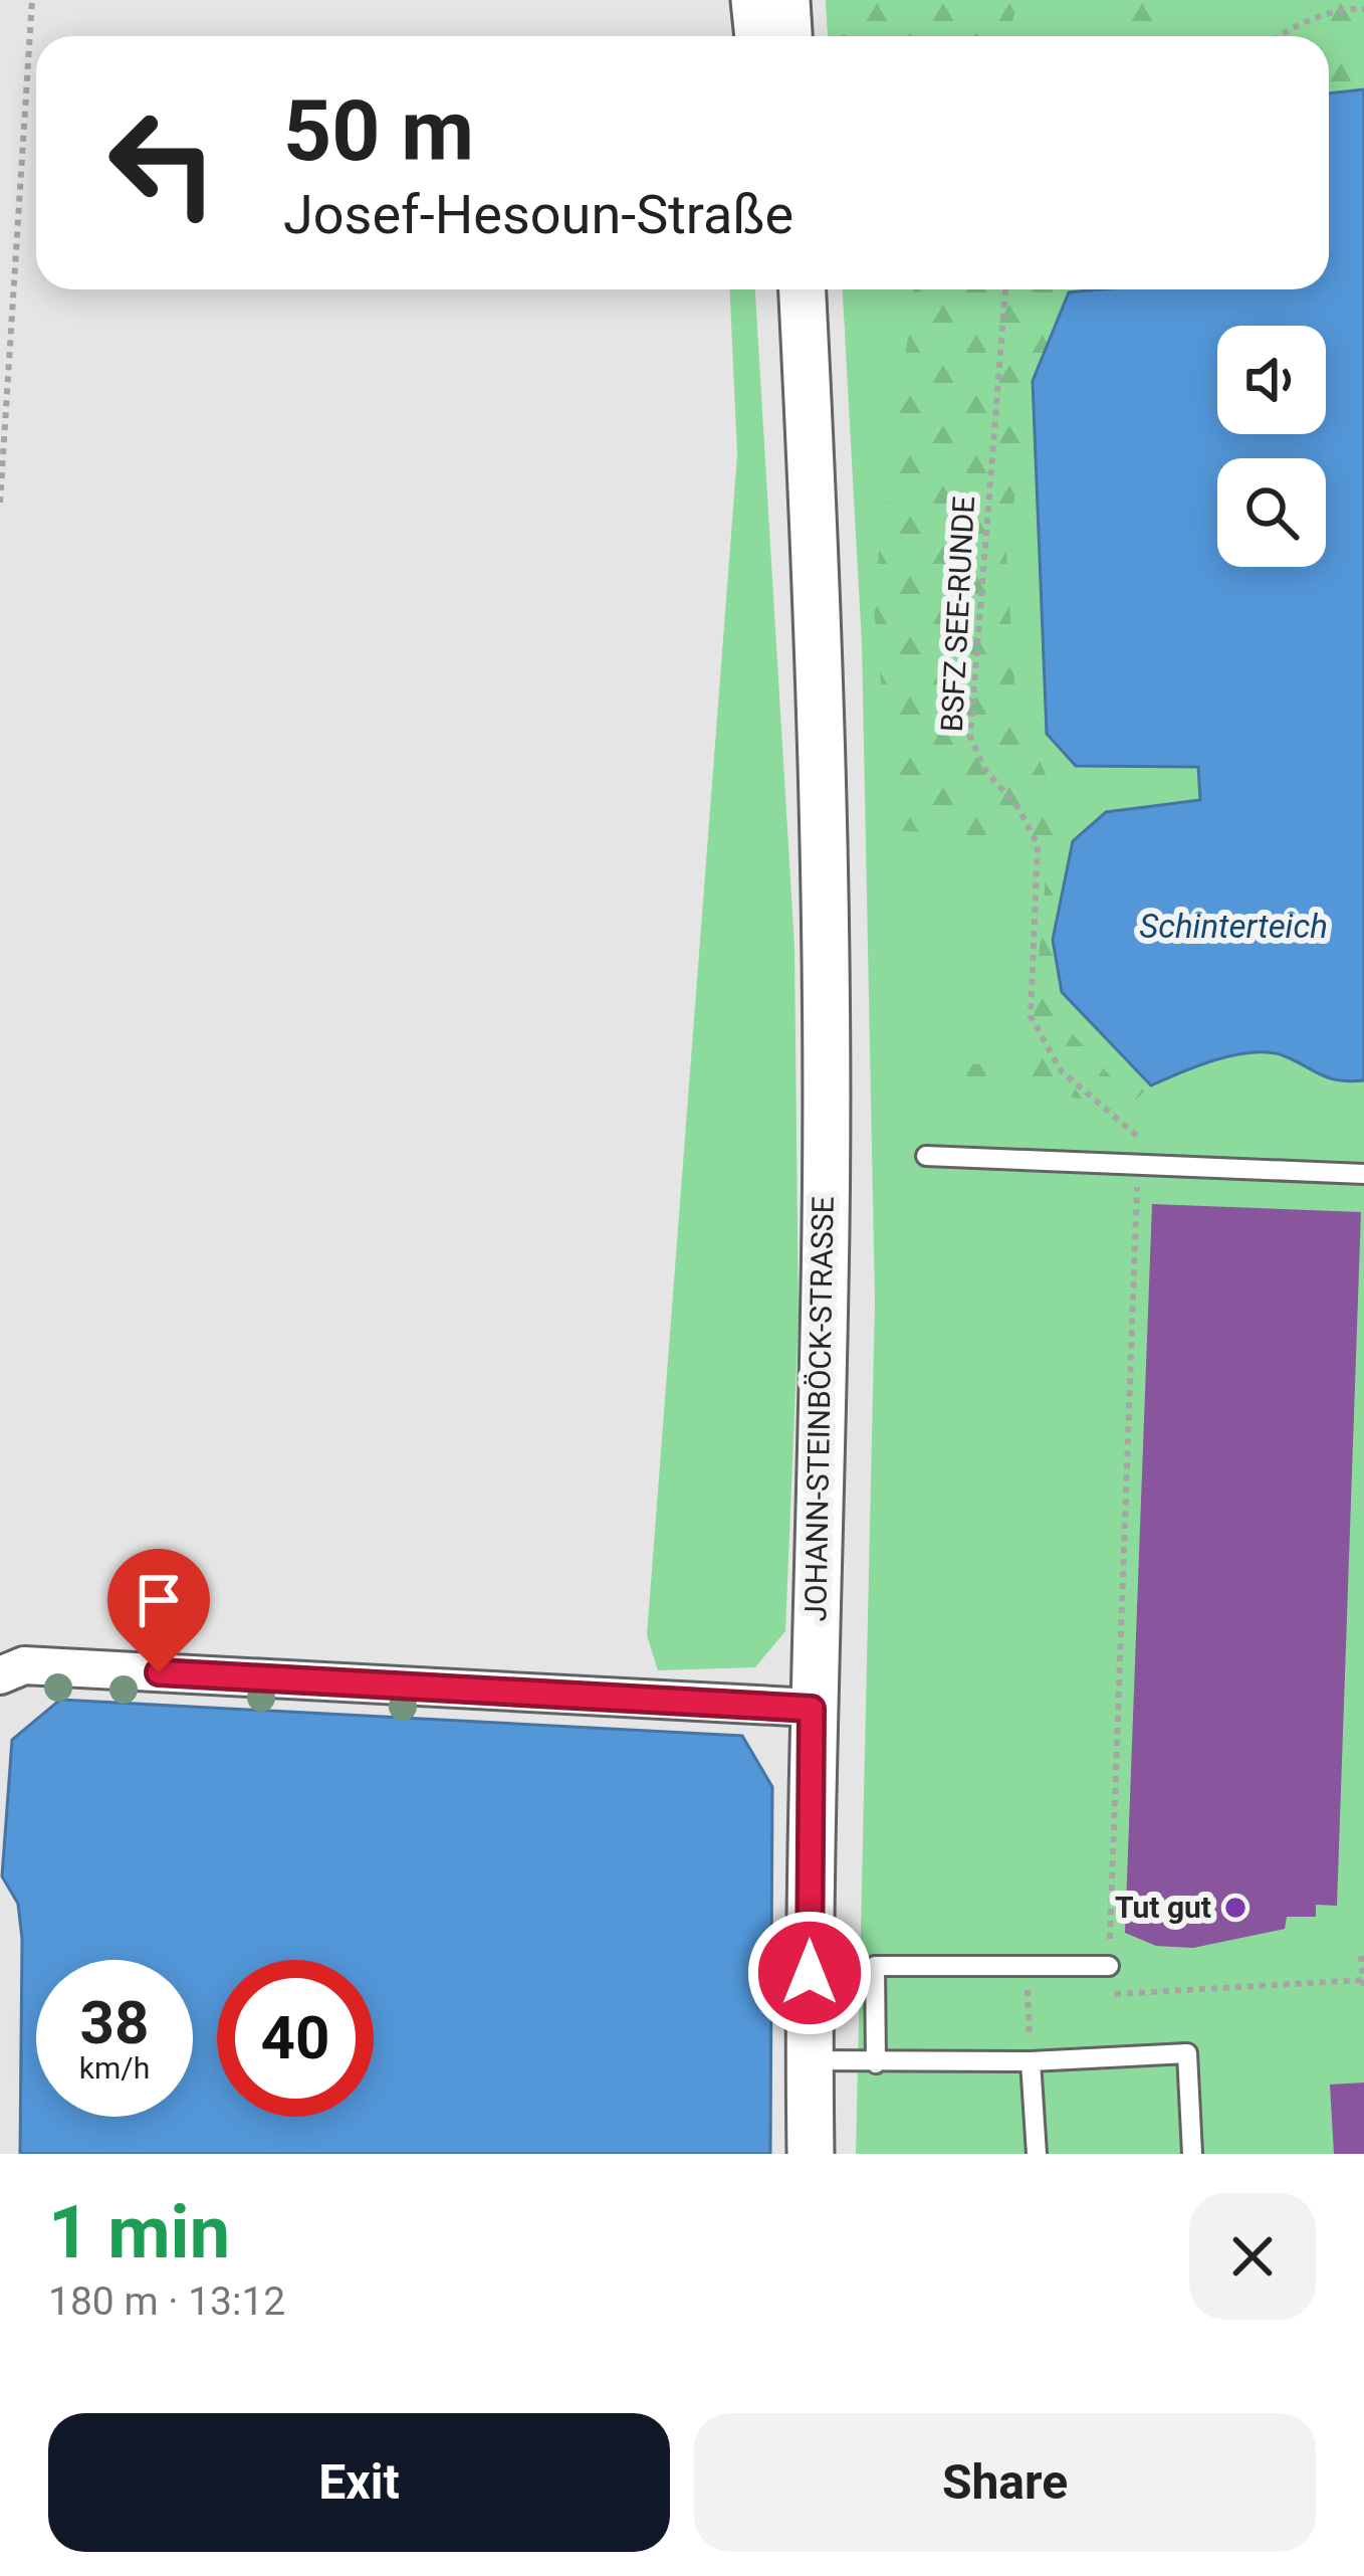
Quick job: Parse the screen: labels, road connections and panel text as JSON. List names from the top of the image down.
{
  "streets": {
    "street": ["JOHANN-STEINBÖCK-STRASSE"],
    "path": ["BSFZ SEE-RUNDE"]
  },
  "water": ["Schinterteich"],
  "places": ["Tut gut"],
  "page": {
    "turn": ["50 m", "Josef-Hesoun-Straße"],
    "speed": "38 km/h",
    "limit": "40",
    "heading": ["1 min", "180 m · 13:12"],
    "buttons": ["Exit", "Share"]
  }
}
